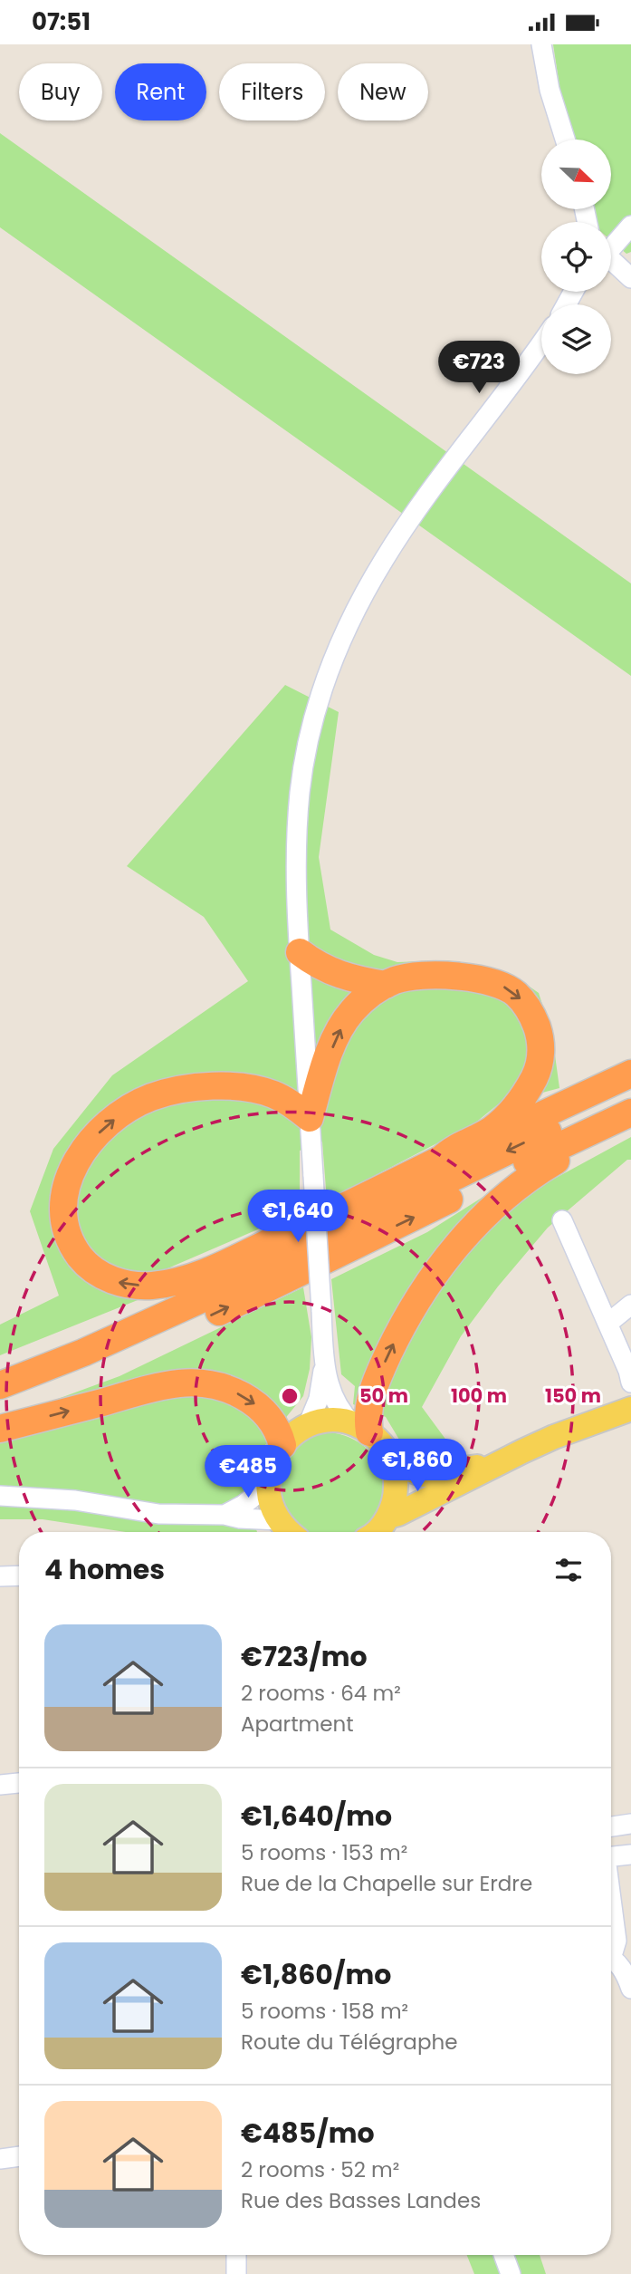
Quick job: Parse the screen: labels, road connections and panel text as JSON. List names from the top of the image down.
{
  "north": "bottom right",
  "page": {
    "status": "07:51",
    "chip": [
      "Buy",
      "Rent",
      "Filters",
      "New"
    ],
    "price": [
      "€723",
      "€1,640",
      "€1,860",
      "€485"
    ],
    "heading": "4 homes",
    "list": [
      {
        "name": "€723/mo",
        "note": "2 rooms · 64 m² · Apartment"
      },
      {
        "name": "€1,640/mo",
        "note": "5 rooms · 153 m² · Rue de la Chapelle sur Erdre"
      },
      {
        "name": "€1,860/mo",
        "note": "5 rooms · 158 m² · Route du Télégraphe"
      },
      {
        "name": "€485/mo",
        "note": "2 rooms · 52 m² · Rue des Basses Landes"
      }
    ]
  },
  "rings": ["50 m", "100 m", "150 m"]
}
